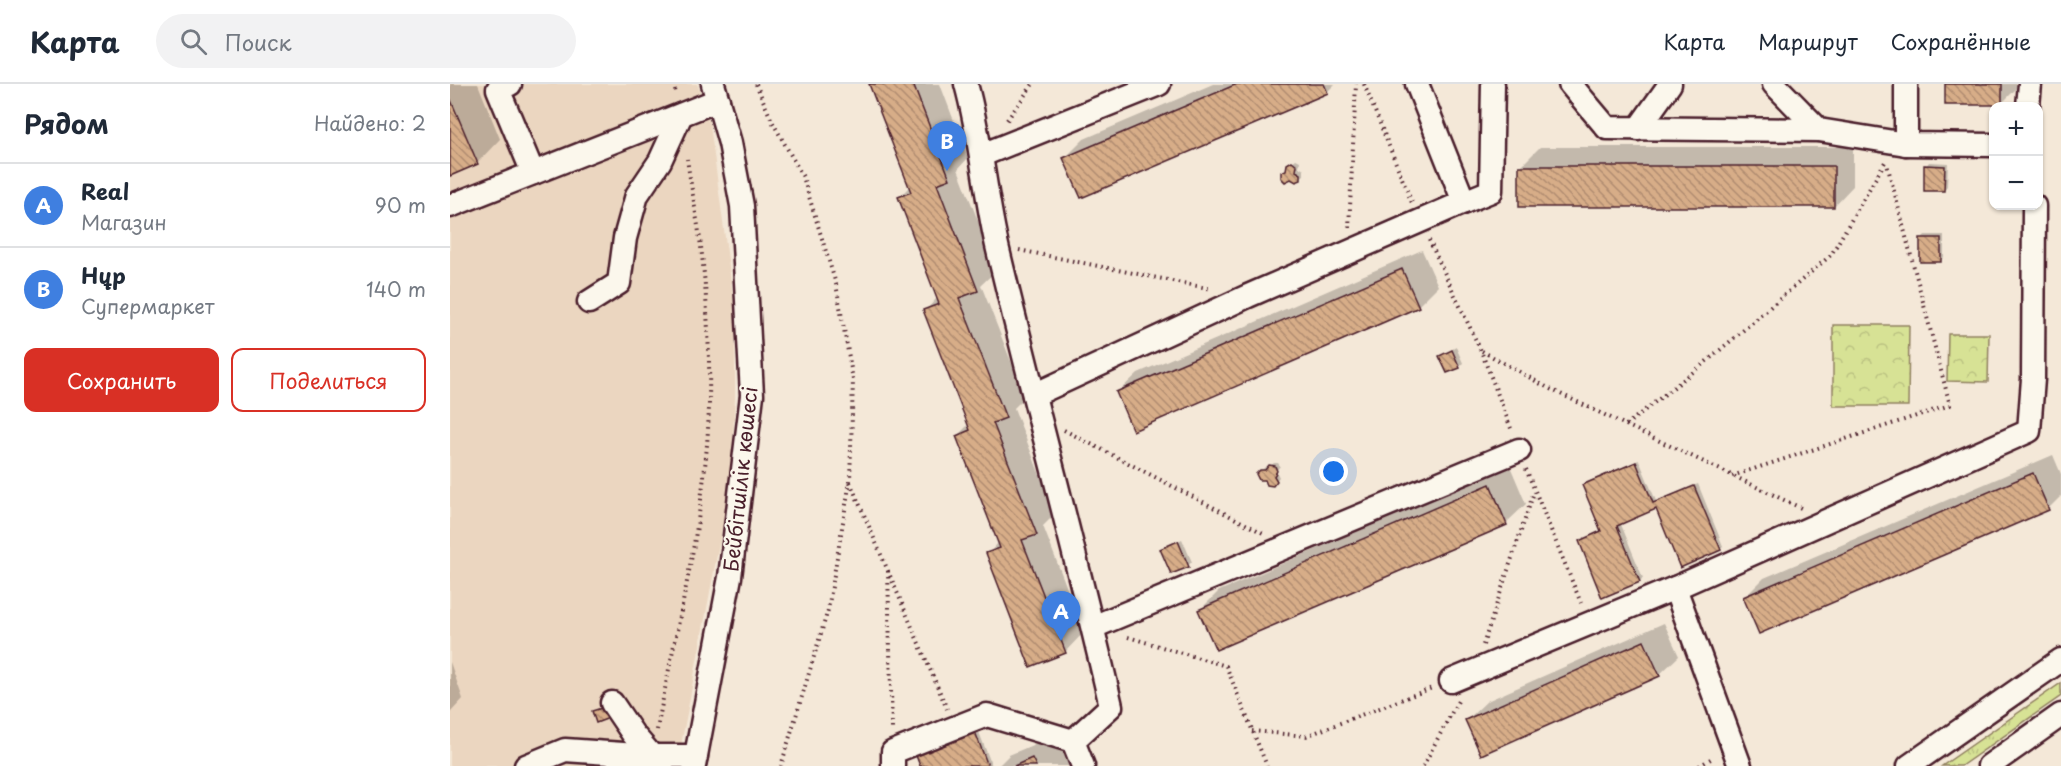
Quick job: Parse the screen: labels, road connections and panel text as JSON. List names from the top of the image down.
{
  "streets": {
    "street": ["Бейбітшілік көшесі"]
  },
  "page": {
    "header": "Карта",
    "search": "Поиск",
    "nav": ["Карта", "Маршрут", "Сохранённые"],
    "heading": ["Рядом", "Найдено: 2"],
    "map_buttons": ["+", "−"],
    "pins": ["B", "A"],
    "list": [
      {
        "mark": "A",
        "name": "Real",
        "note": "Магазин",
        "value": "90 m"
      },
      {
        "mark": "B",
        "name": "Нұр",
        "note": "Супермаркет",
        "value": "140 m"
      }
    ],
    "buttons": ["Сохранить", "Поделиться"]
  }
}
